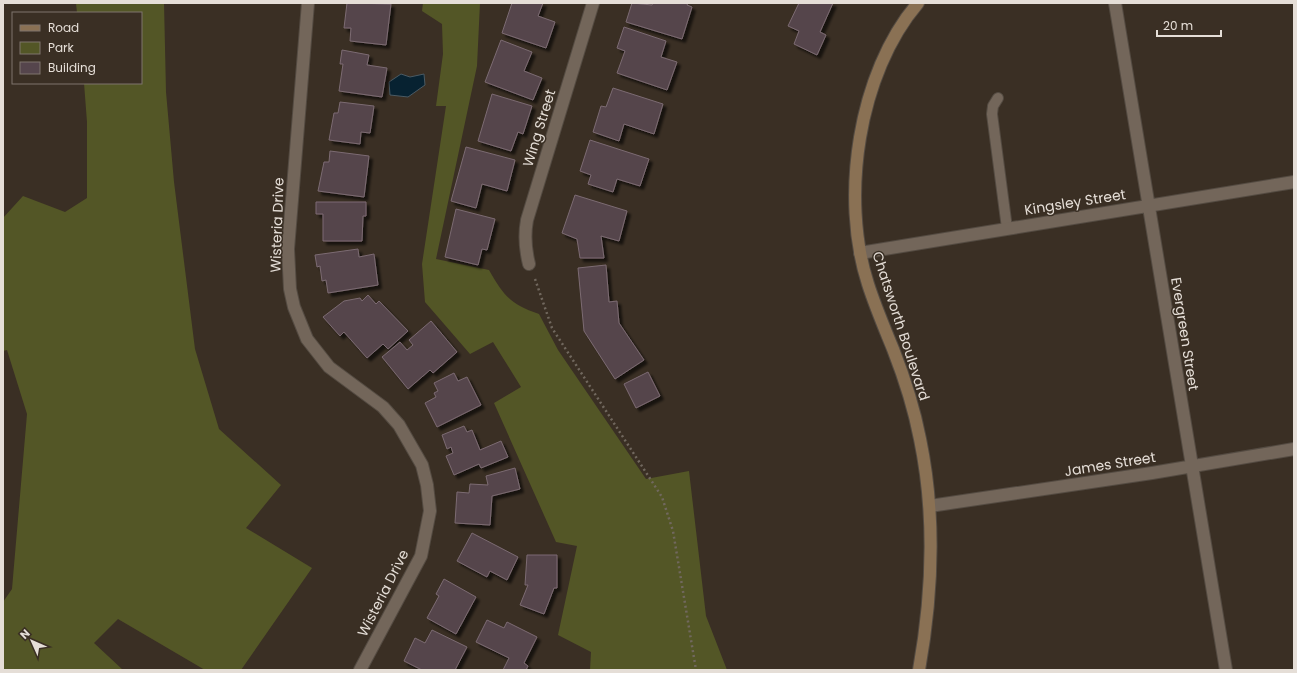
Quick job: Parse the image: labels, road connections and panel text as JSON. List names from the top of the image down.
{
  "streets": {
    "main road": ["Chatsworth Boulevard"],
    "street": [
      "Wing Street",
      "Kingsley Street",
      "Wisteria Drive",
      "Evergreen Street",
      "James Street"
    ]
  },
  "crossings": [
    ["Kingsley Street", "Chatsworth Boulevard"],
    ["Kingsley Street", "Evergreen Street"],
    ["Chatsworth Boulevard", "James Street"],
    ["Evergreen Street", "James Street"]
  ],
  "legend": ["Road", "Park", "Building"],
  "scale_bar": "20 m",
  "north": "top left"
}
